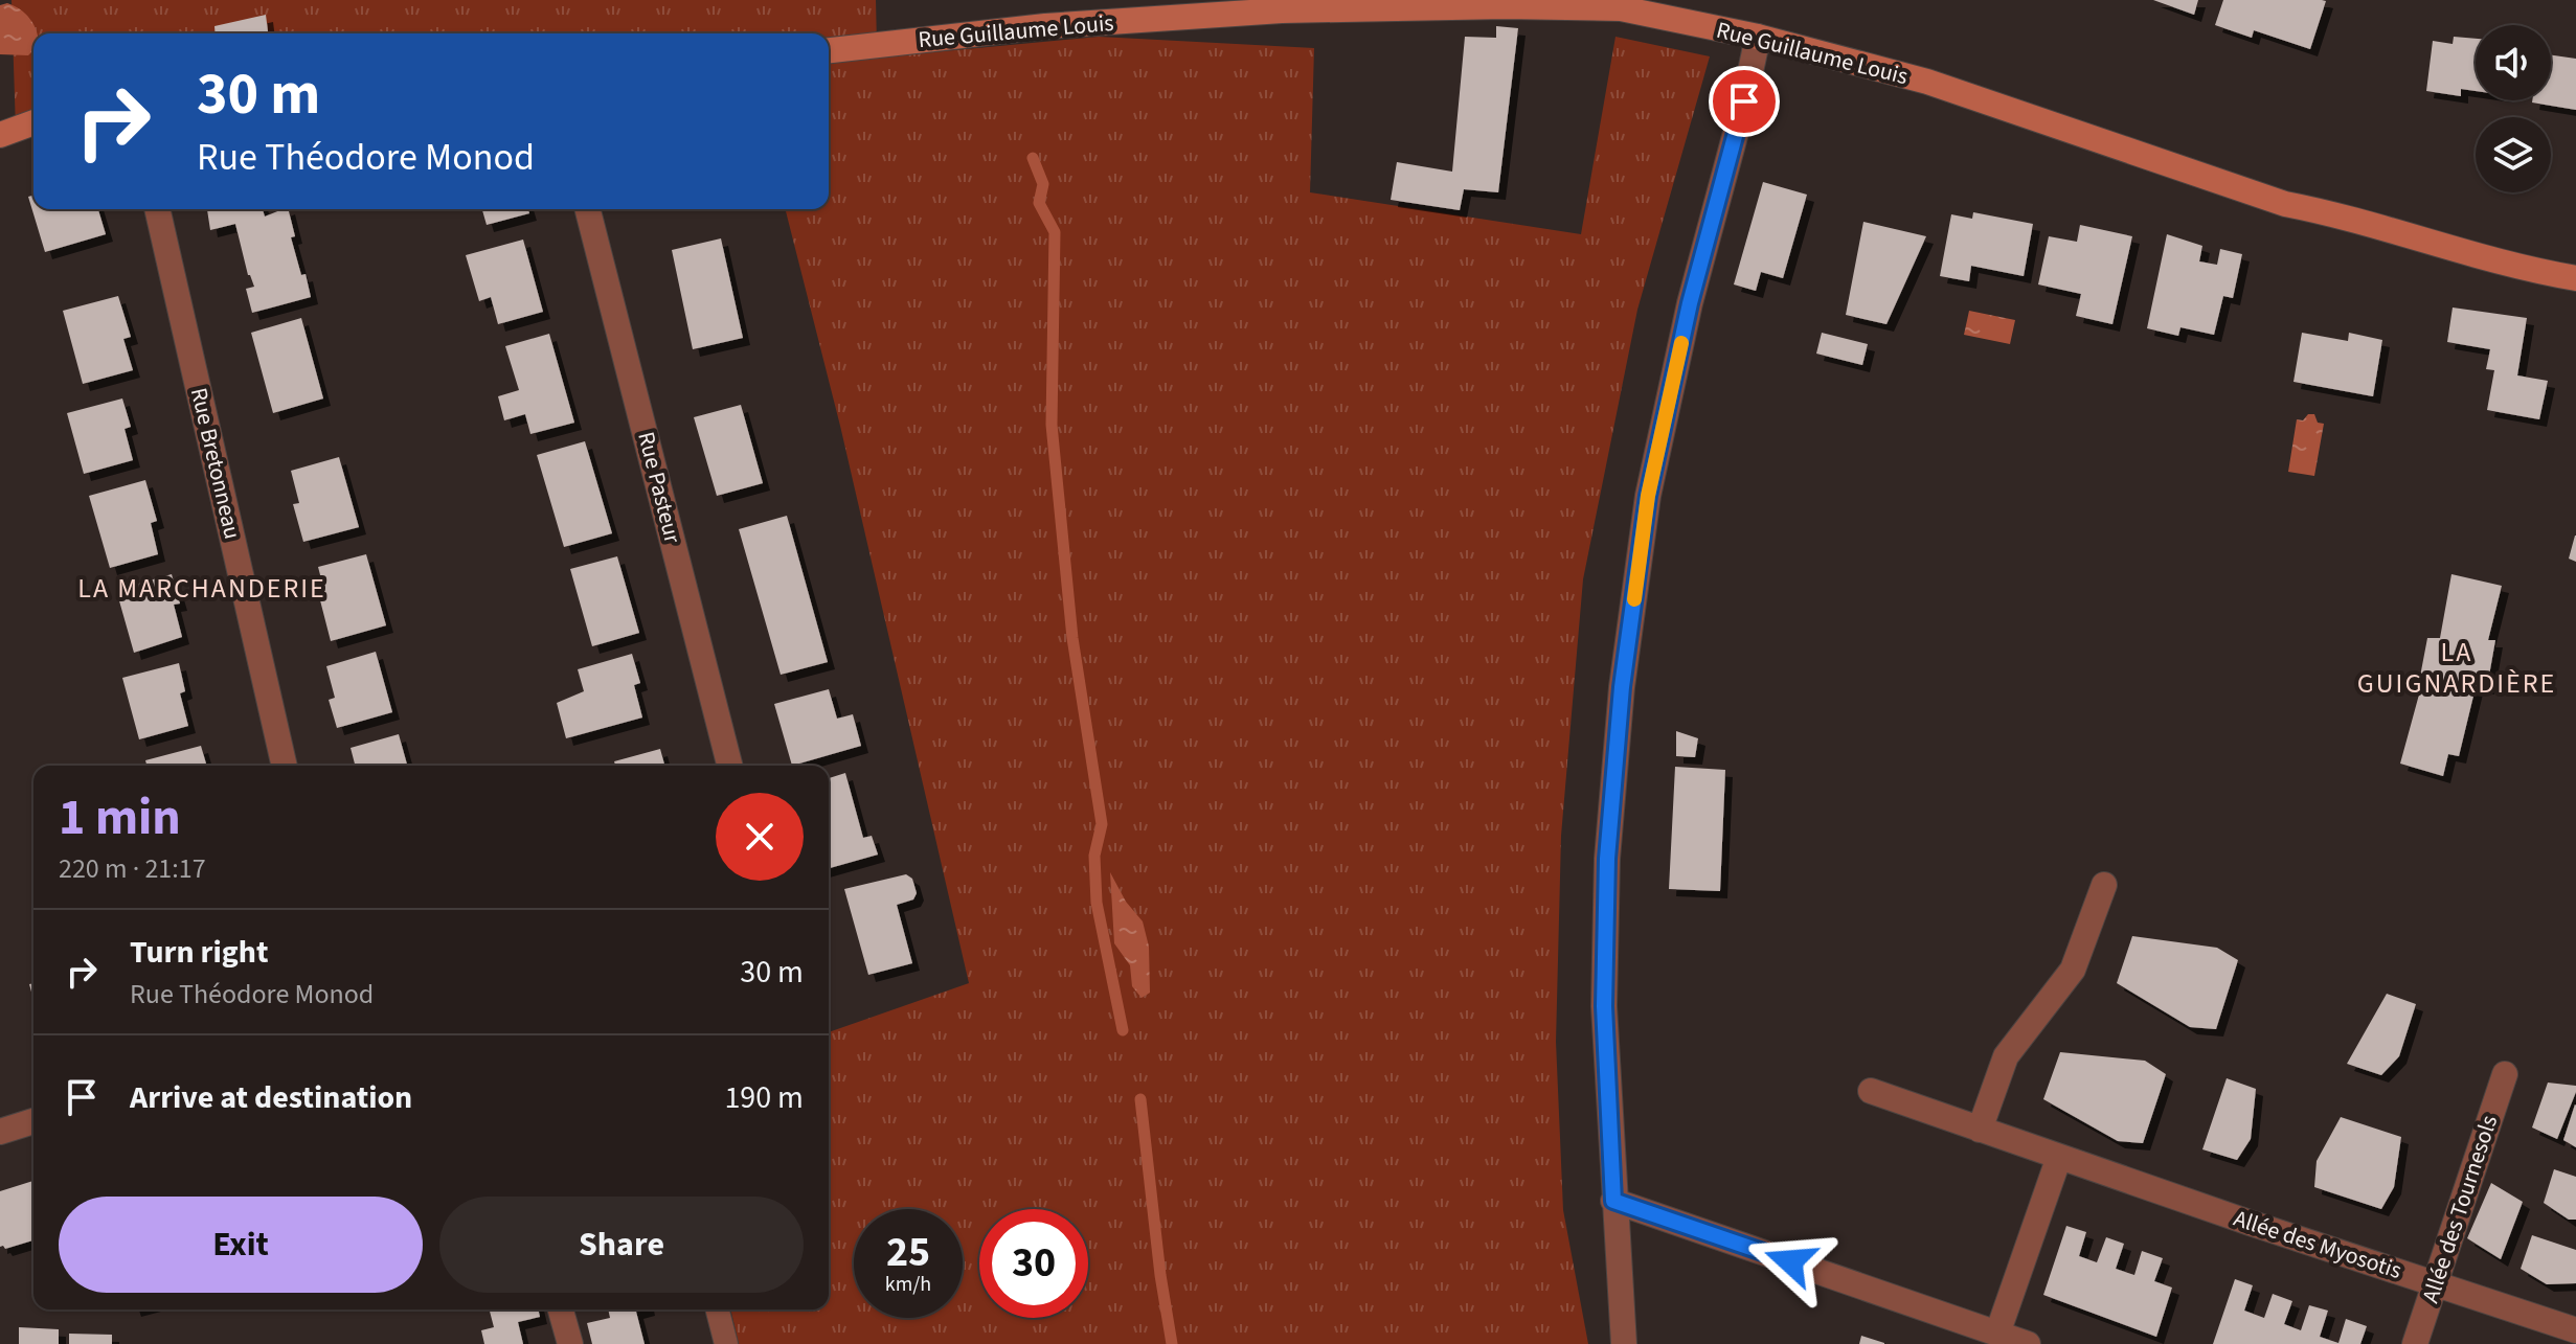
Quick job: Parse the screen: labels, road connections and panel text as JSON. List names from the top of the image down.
{
  "streets": {
    "street": [
      "Rue Guillaume Louis",
      "Rue Bretonneau",
      "Rue Pasteur",
      "Allée des Tournesols",
      "Allée des Myosotis"
    ]
  },
  "crossings": [
    ["Allée des Tournesols", "Allée des Myosotis"]
  ],
  "districts": ["LA MARCHANDERIE", "LA GUIGNARDIÈRE"],
  "page": {
    "turn": ["30 m", "Rue Théodore Monod"],
    "heading": ["1 min", "220 m · 21:17"],
    "list": [
      {
        "name": "Turn right",
        "note": "Rue Théodore Monod",
        "value": "30 m"
      },
      {
        "name": "Arrive at destination",
        "value": "190 m"
      }
    ],
    "buttons": ["Exit", "Share"],
    "speed": "25 km/h",
    "limit": "30"
  }
}
